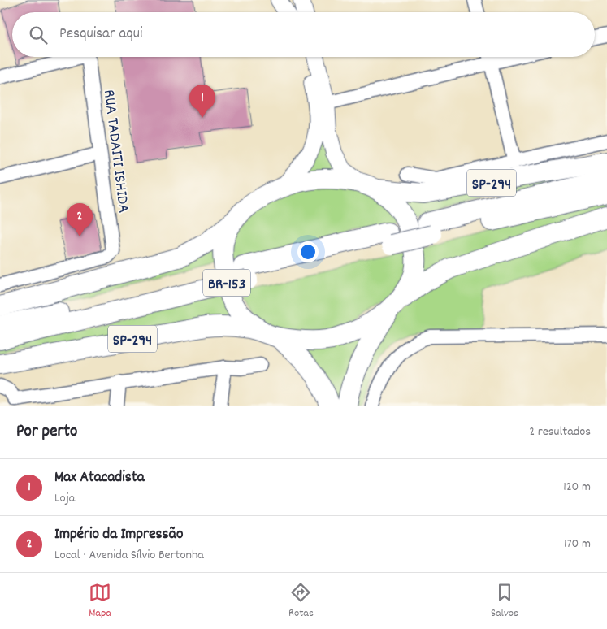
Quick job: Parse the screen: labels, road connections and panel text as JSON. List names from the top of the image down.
{
  "streets": {
    "highway": ["SP-294", "BR-153"],
    "street": ["RUA TADAITI ISHIDA"]
  },
  "crossings": [
    ["SP-294", "BR-153"]
  ],
  "page": {
    "search": "Pesquisar aqui",
    "pins": ["1", "2"],
    "heading": ["Por perto", "2 resultados"],
    "list": [
      {
        "mark": "1",
        "name": "Max Atacadista",
        "note": "Loja",
        "value": "120 m"
      },
      {
        "mark": "2",
        "name": "Império da Impressão",
        "note": "Local · Avenida Sílvio Bertonha",
        "value": "170 m"
      }
    ],
    "nav": ["Mapa", "Rotas", "Salvos"]
  }
}
